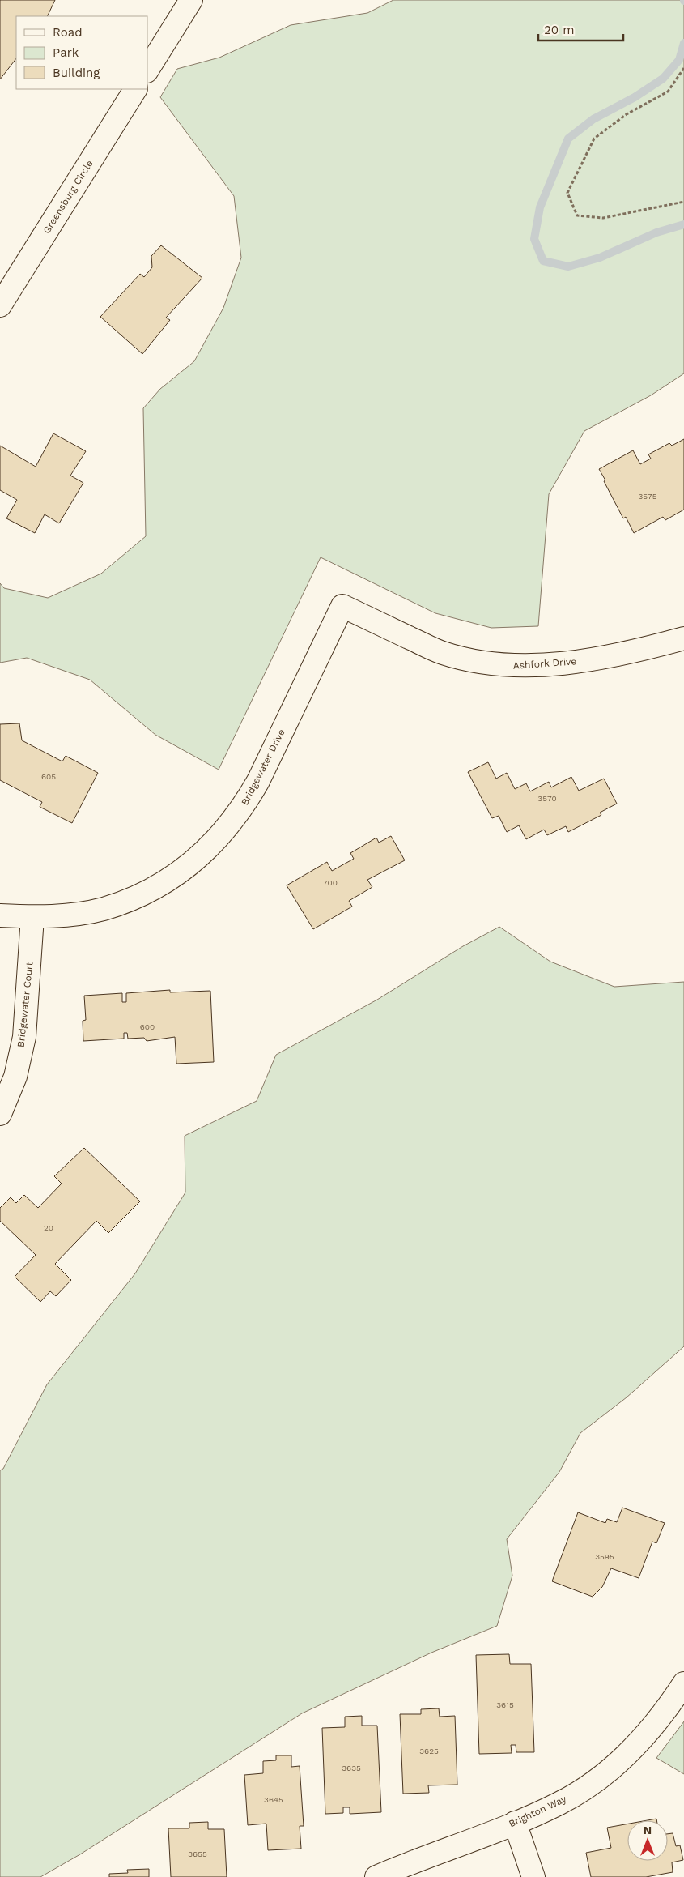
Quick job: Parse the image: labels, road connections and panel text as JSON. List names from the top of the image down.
{
  "streets": {
    "street": [
      "Greensburg Circle",
      "Ashfork Drive",
      "Bridgewater Drive",
      "Bridgewater Court",
      "Brighton Way"
    ]
  },
  "crossings": [
    ["Ashfork Drive", "Bridgewater Drive"],
    ["Bridgewater Drive", "Bridgewater Court"]
  ],
  "house_numbers": [
    "3575",
    "605",
    "3570",
    "700",
    "600",
    "20",
    "3595",
    "3615",
    "3625",
    "3635",
    "3645",
    "3655"
  ],
  "legend": ["Road", "Park", "Building"],
  "scale_bar": "20 m",
  "north": "top"
}
